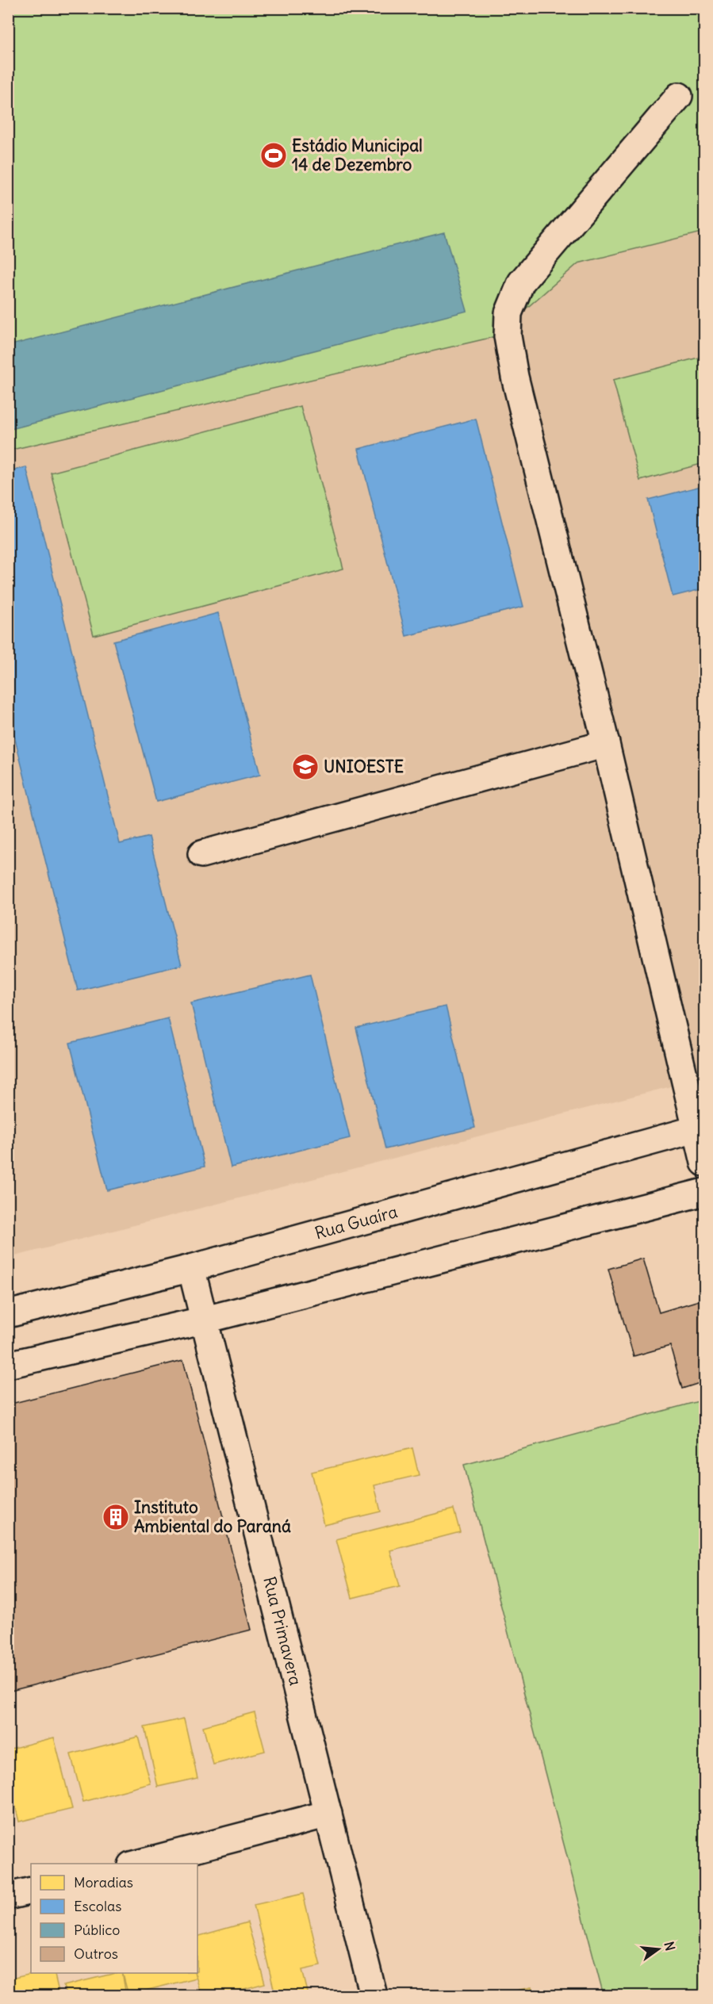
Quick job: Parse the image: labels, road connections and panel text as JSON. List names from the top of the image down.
{
  "streets": {
    "street": ["Rua Guaíra", "Rua Primavera"]
  },
  "crossings": [
    ["Rua Guaíra", "Rua Primavera"]
  ],
  "places": {
    "sports": ["Estádio Municipal 14 de Dezembro"],
    "school or university": ["UNIOESTE"],
    "building": ["Instituto Ambiental do Paraná"]
  },
  "legend": [
    "Moradias",
    "Escolas",
    "Público",
    "Outros"
  ],
  "north": "right"
}
